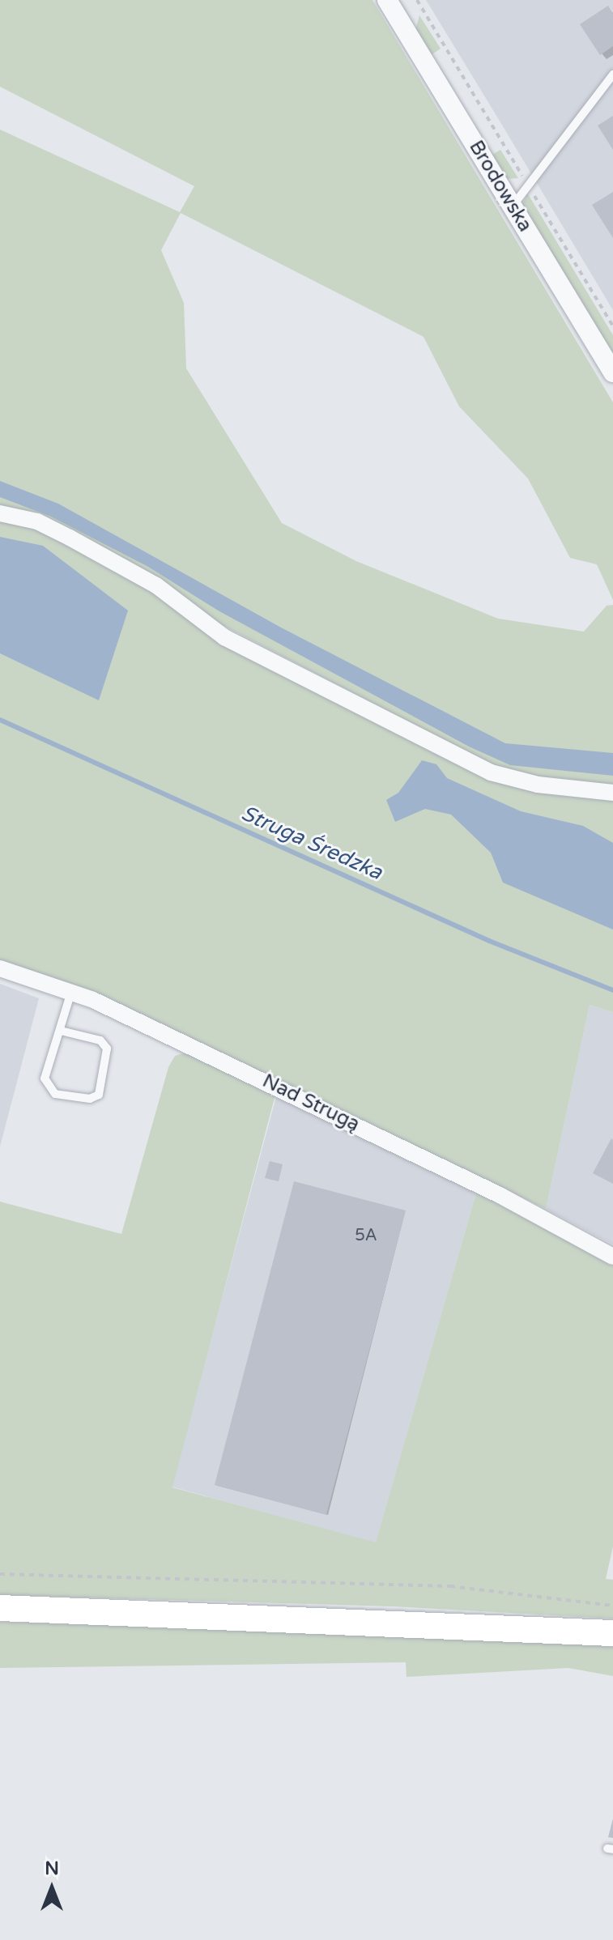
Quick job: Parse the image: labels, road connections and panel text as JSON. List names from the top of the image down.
{
  "streets": {
    "street": ["Brodowska", "Nad Strugą"]
  },
  "water": ["Struga Średzka"],
  "house_numbers": ["5A"],
  "north": "top"
}
